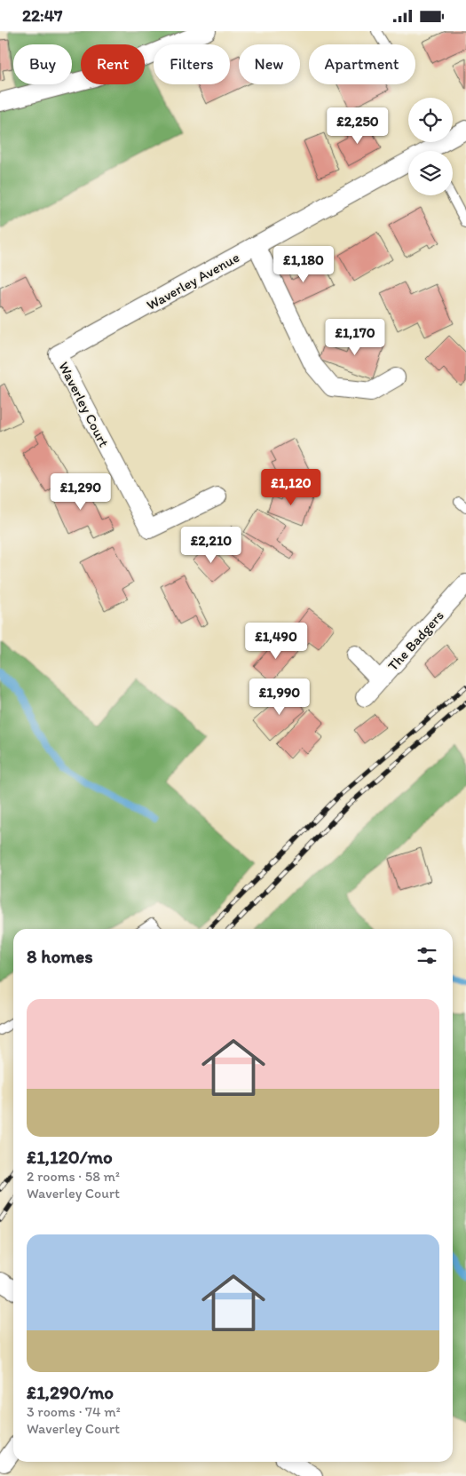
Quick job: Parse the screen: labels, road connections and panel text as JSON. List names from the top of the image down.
{
  "streets": {
    "street": ["Waverley Avenue", "Waverley Court", "The Badgers"]
  },
  "crossings": [
    ["Waverley Avenue", "Waverley Court"]
  ],
  "page": {
    "status": "22:47",
    "chip": [
      "Buy",
      "Rent",
      "Filters",
      "New",
      "Apartment"
    ],
    "price": [
      "£2,250",
      "£1,180",
      "£1,170",
      "£1,120",
      "£1,290",
      "£2,210",
      "£1,490",
      "£1,990"
    ],
    "heading": "8 homes",
    "list": [
      {
        "name": "£1,120/mo",
        "note": "2 rooms · 58 m² · Waverley Court"
      },
      {
        "name": "£1,290/mo",
        "note": "3 rooms · 74 m² · Waverley Court"
      }
    ]
  }
}
